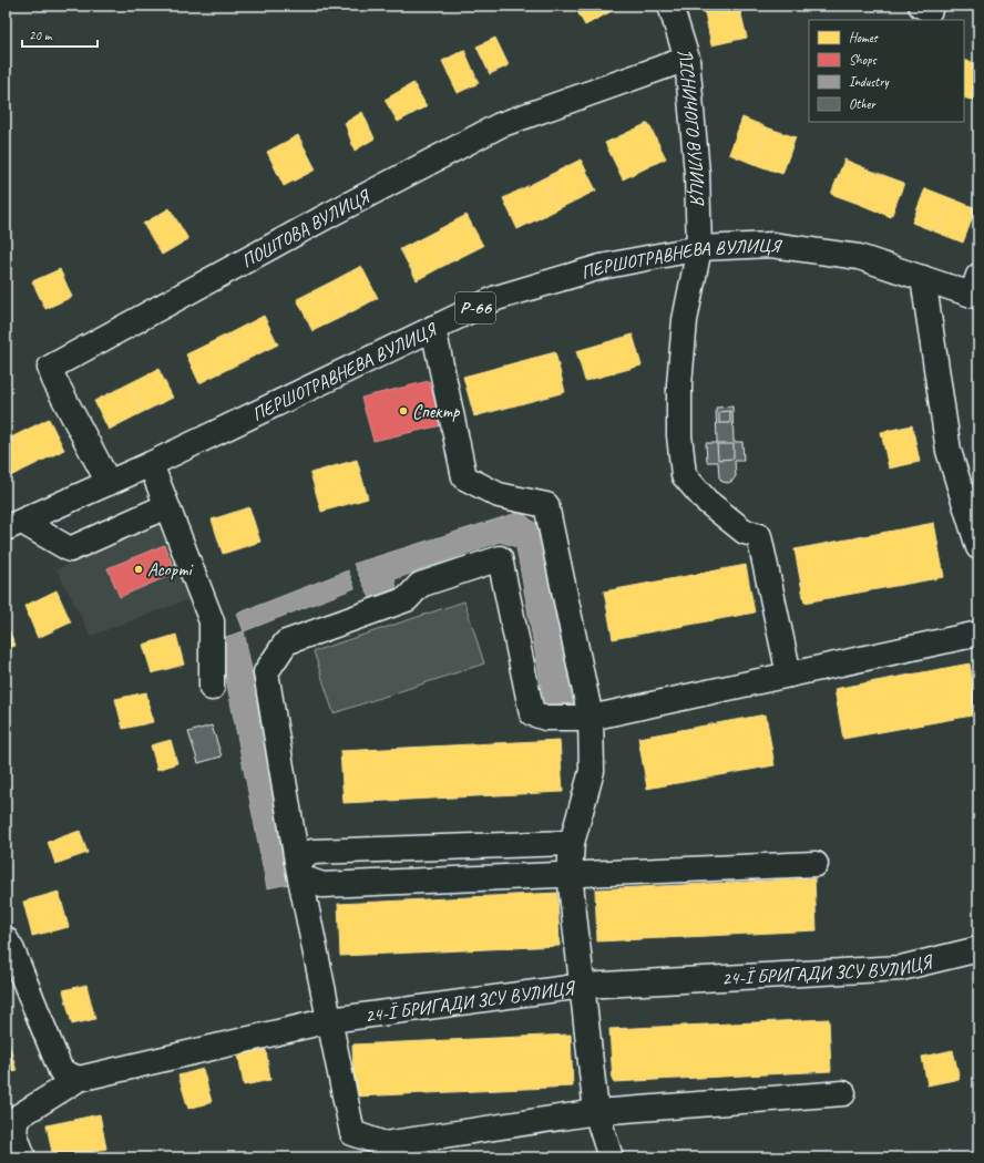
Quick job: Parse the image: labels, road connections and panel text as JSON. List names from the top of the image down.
{
  "streets": {
    "street": [
      "ЛІСНИЧОГО ВУЛИЦЯ",
      "ПОШТОВА ВУЛИЦЯ",
      "ПЕРШОТРАВНЕВА ВУЛИЦЯ",
      "Р-66",
      "24-Ї БРИГАДИ ЗСУ ВУЛИЦЯ"
    ]
  },
  "crossings": [
    ["ЛІСНИЧОГО ВУЛИЦЯ", "ПОШТОВА ВУЛИЦЯ"],
    ["ЛІСНИЧОГО ВУЛИЦЯ", "ПЕРШОТРАВНЕВА ВУЛИЦЯ"],
    ["ПОШТОВА ВУЛИЦЯ", "ПЕРШОТРАВНЕВА ВУЛИЦЯ"]
  ],
  "places": ["Спектр", "Асорті"],
  "legend": [
    "Homes",
    "Shops",
    "Industry",
    "Other"
  ],
  "scale_bar": "20 m"
}
